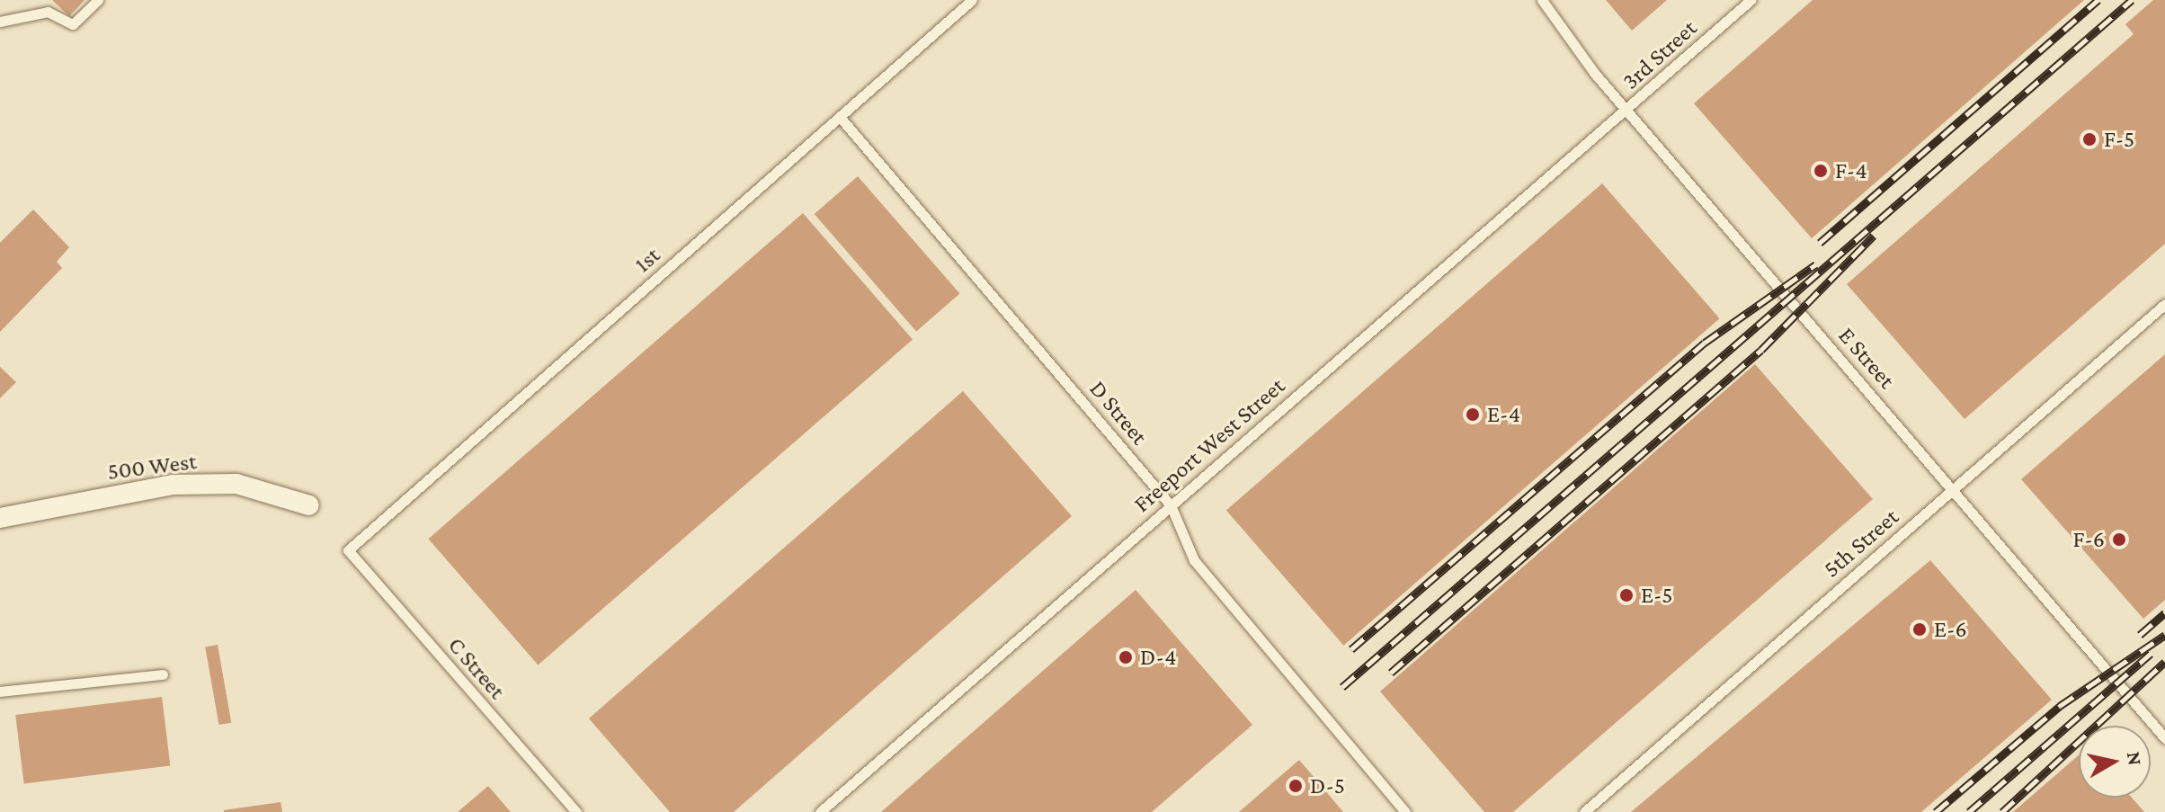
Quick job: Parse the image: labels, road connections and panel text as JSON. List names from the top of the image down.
{
  "streets": {
    "street": ["500 West"],
    "lane": [
      "3rd Street",
      "1st",
      "E Street",
      "D Street",
      "Freeport West Street",
      "5th Street",
      "C Street"
    ]
  },
  "crossings": [
    ["3rd Street", "E Street"],
    ["3rd Street", "Freeport West Street"],
    ["1st", "D Street"],
    ["1st", "C Street"],
    ["E Street", "Freeport West Street"],
    ["E Street", "5th Street"],
    ["D Street", "Freeport West Street"]
  ],
  "places": [
    "F-5",
    "F-4",
    "E-4",
    "F-6",
    "E-5",
    "E-6",
    "D-4",
    "D-5"
  ],
  "north": "right"
}
